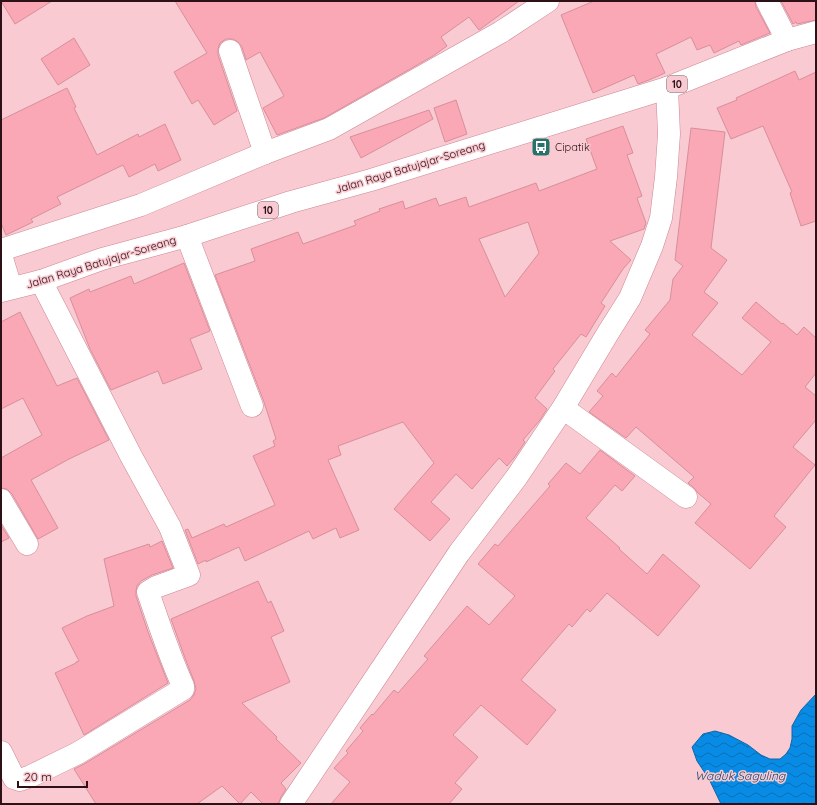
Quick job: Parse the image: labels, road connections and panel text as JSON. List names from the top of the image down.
{
  "streets": {
    "main road": ["10", "Jalan Raya Batujajar-Soreang"]
  },
  "water": ["Waduk Saguling"],
  "places": {
    "bus stop": ["Cipatik"]
  },
  "scale_bar": "20 m"
}
